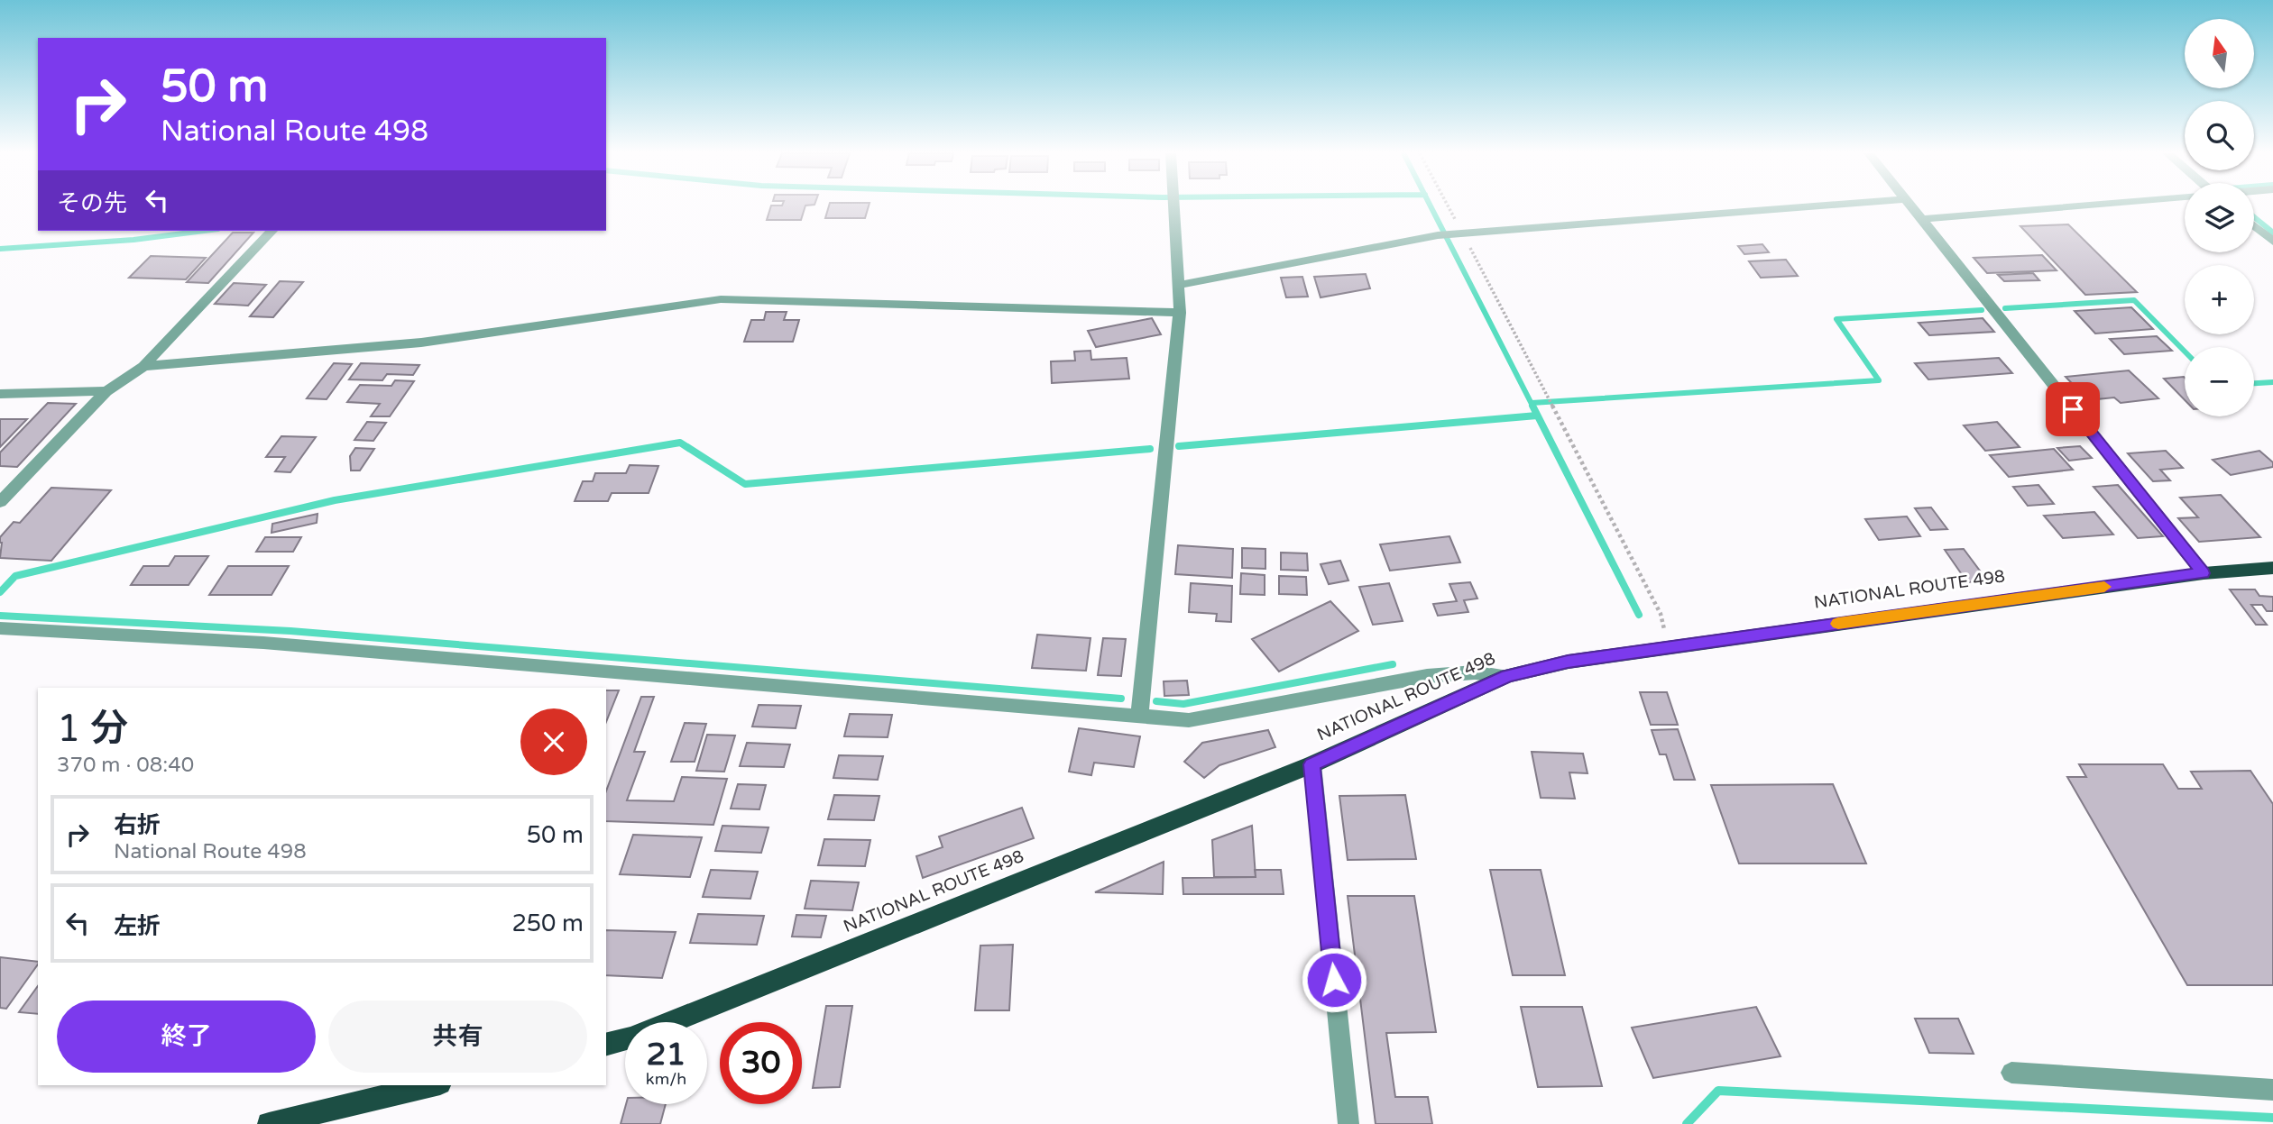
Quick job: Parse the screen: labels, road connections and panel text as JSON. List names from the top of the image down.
{
  "streets": {
    "highway": ["NATIONAL ROUTE 498"]
  },
  "north": "top",
  "page": {
    "map_buttons": ["+", "−"],
    "turn": ["50 m", "National Route 498"],
    "then": "その先",
    "heading": ["1 分", "370 m · 08:40"],
    "list": [
      {
        "name": "右折",
        "note": "National Route 498",
        "value": "50 m"
      },
      {
        "name": "左折",
        "value": "250 m"
      }
    ],
    "buttons": ["終了", "共有"],
    "speed": "21 km/h",
    "limit": "30"
  }
}
